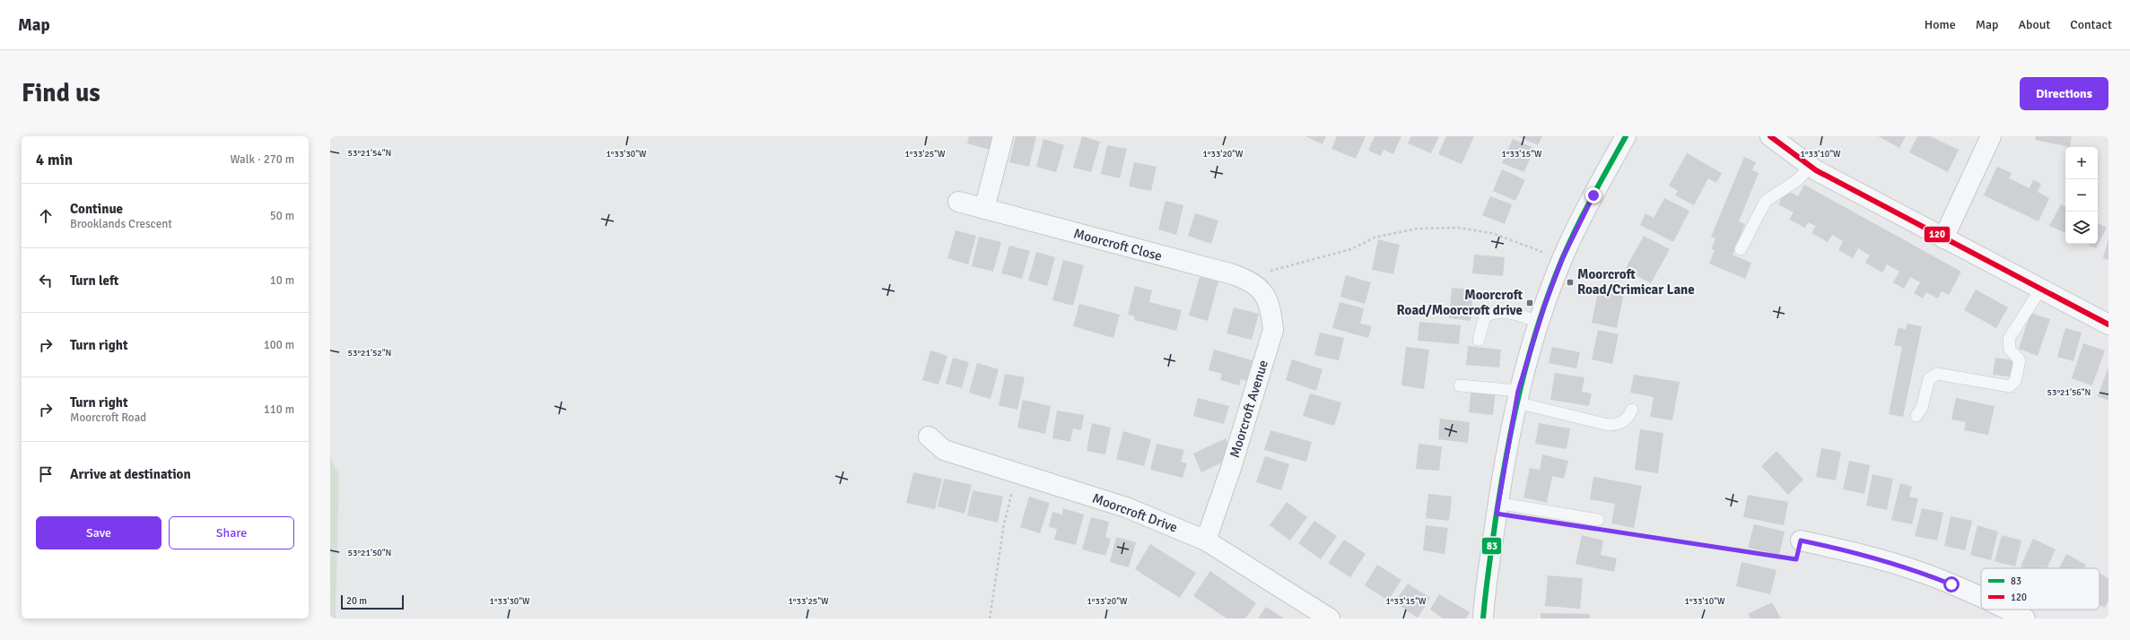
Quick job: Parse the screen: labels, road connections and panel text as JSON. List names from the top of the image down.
{
  "streets": {
    "street": ["Moorcroft Close", "Moorcroft Avenue", "Moorcroft Drive"]
  },
  "crossings": [
    ["Moorcroft Close", "Moorcroft Avenue"],
    ["Moorcroft Avenue", "Moorcroft Drive"]
  ],
  "places": {
    "transit": ["Moorcroft Road/Crimicar Lane", "Moorcroft Road/Moorcroft drive"]
  },
  "lines": ["transit line 83", "transit line 120"],
  "legend": ["83", "120"],
  "scale_bar": "20 m",
  "page": {
    "header": "Map",
    "nav": [
      "Home",
      "Map",
      "About",
      "Contact"
    ],
    "buttons": [
      "Directions",
      ["Save", "Share"]
    ],
    "title": "Find us",
    "heading": ["4 min", "Walk · 270 m"],
    "map_buttons": ["+", "−"],
    "list": [
      ["Continue", "Brooklands Crescent", "50 m"],
      ["Turn left", "10 m"],
      ["Turn right", "100 m"],
      ["Turn right", "Moorcroft Road", "110 m"],
      "Arrive at destination"
    ],
    "scale": "20 m"
  },
  "coordinates": [
    "53°21'54\"N",
    "1°33'30\"W",
    "1°33'25\"W",
    "1°33'20\"W",
    "1°33'15\"W",
    "1°33'10\"W",
    "53°21'52\"N",
    "53°21'56\"N",
    "53°21'50\"N"
  ]
}
